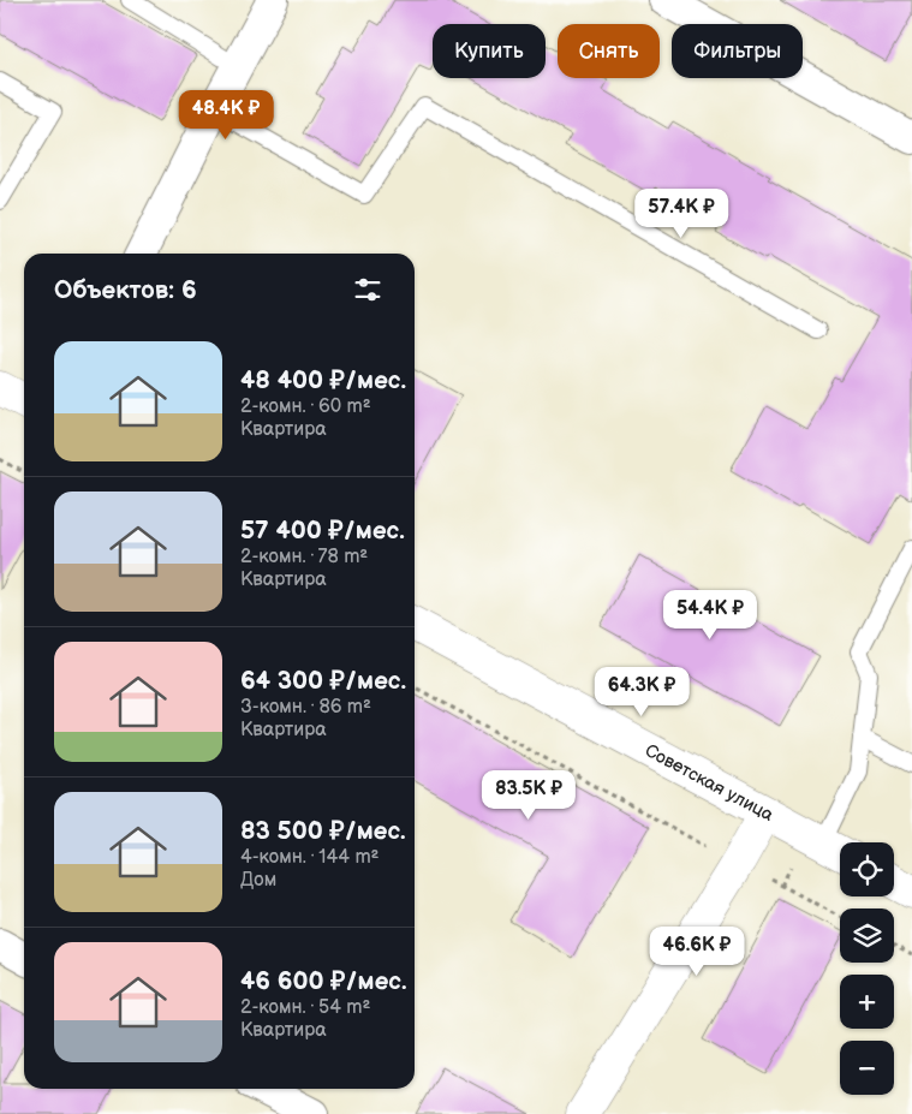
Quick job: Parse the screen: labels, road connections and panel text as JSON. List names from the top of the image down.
{
  "streets": {
    "main road": ["Советская улица"]
  },
  "page": {
    "chip": ["Купить", "Снять", "Фильтры"],
    "price": [
      "48.4K ₽",
      "57.4K ₽",
      "54.4K ₽",
      "64.3K ₽",
      "83.5K ₽",
      "46.6K ₽"
    ],
    "heading": "Объектов: 6",
    "list": [
      {
        "name": "48 400 ₽/мес.",
        "note": "2-комн. · 60 m² · Квартира"
      },
      {
        "name": "57 400 ₽/мес.",
        "note": "2-комн. · 78 m² · Квартира"
      },
      {
        "name": "64 300 ₽/мес.",
        "note": "3-комн. · 86 m² · Квартира"
      },
      {
        "name": "83 500 ₽/мес.",
        "note": "4-комн. · 144 m² · Дом"
      },
      {
        "name": "46 600 ₽/мес.",
        "note": "2-комн. · 54 m² · Квартира"
      }
    ],
    "map_buttons": ["+", "−"]
  }
}
